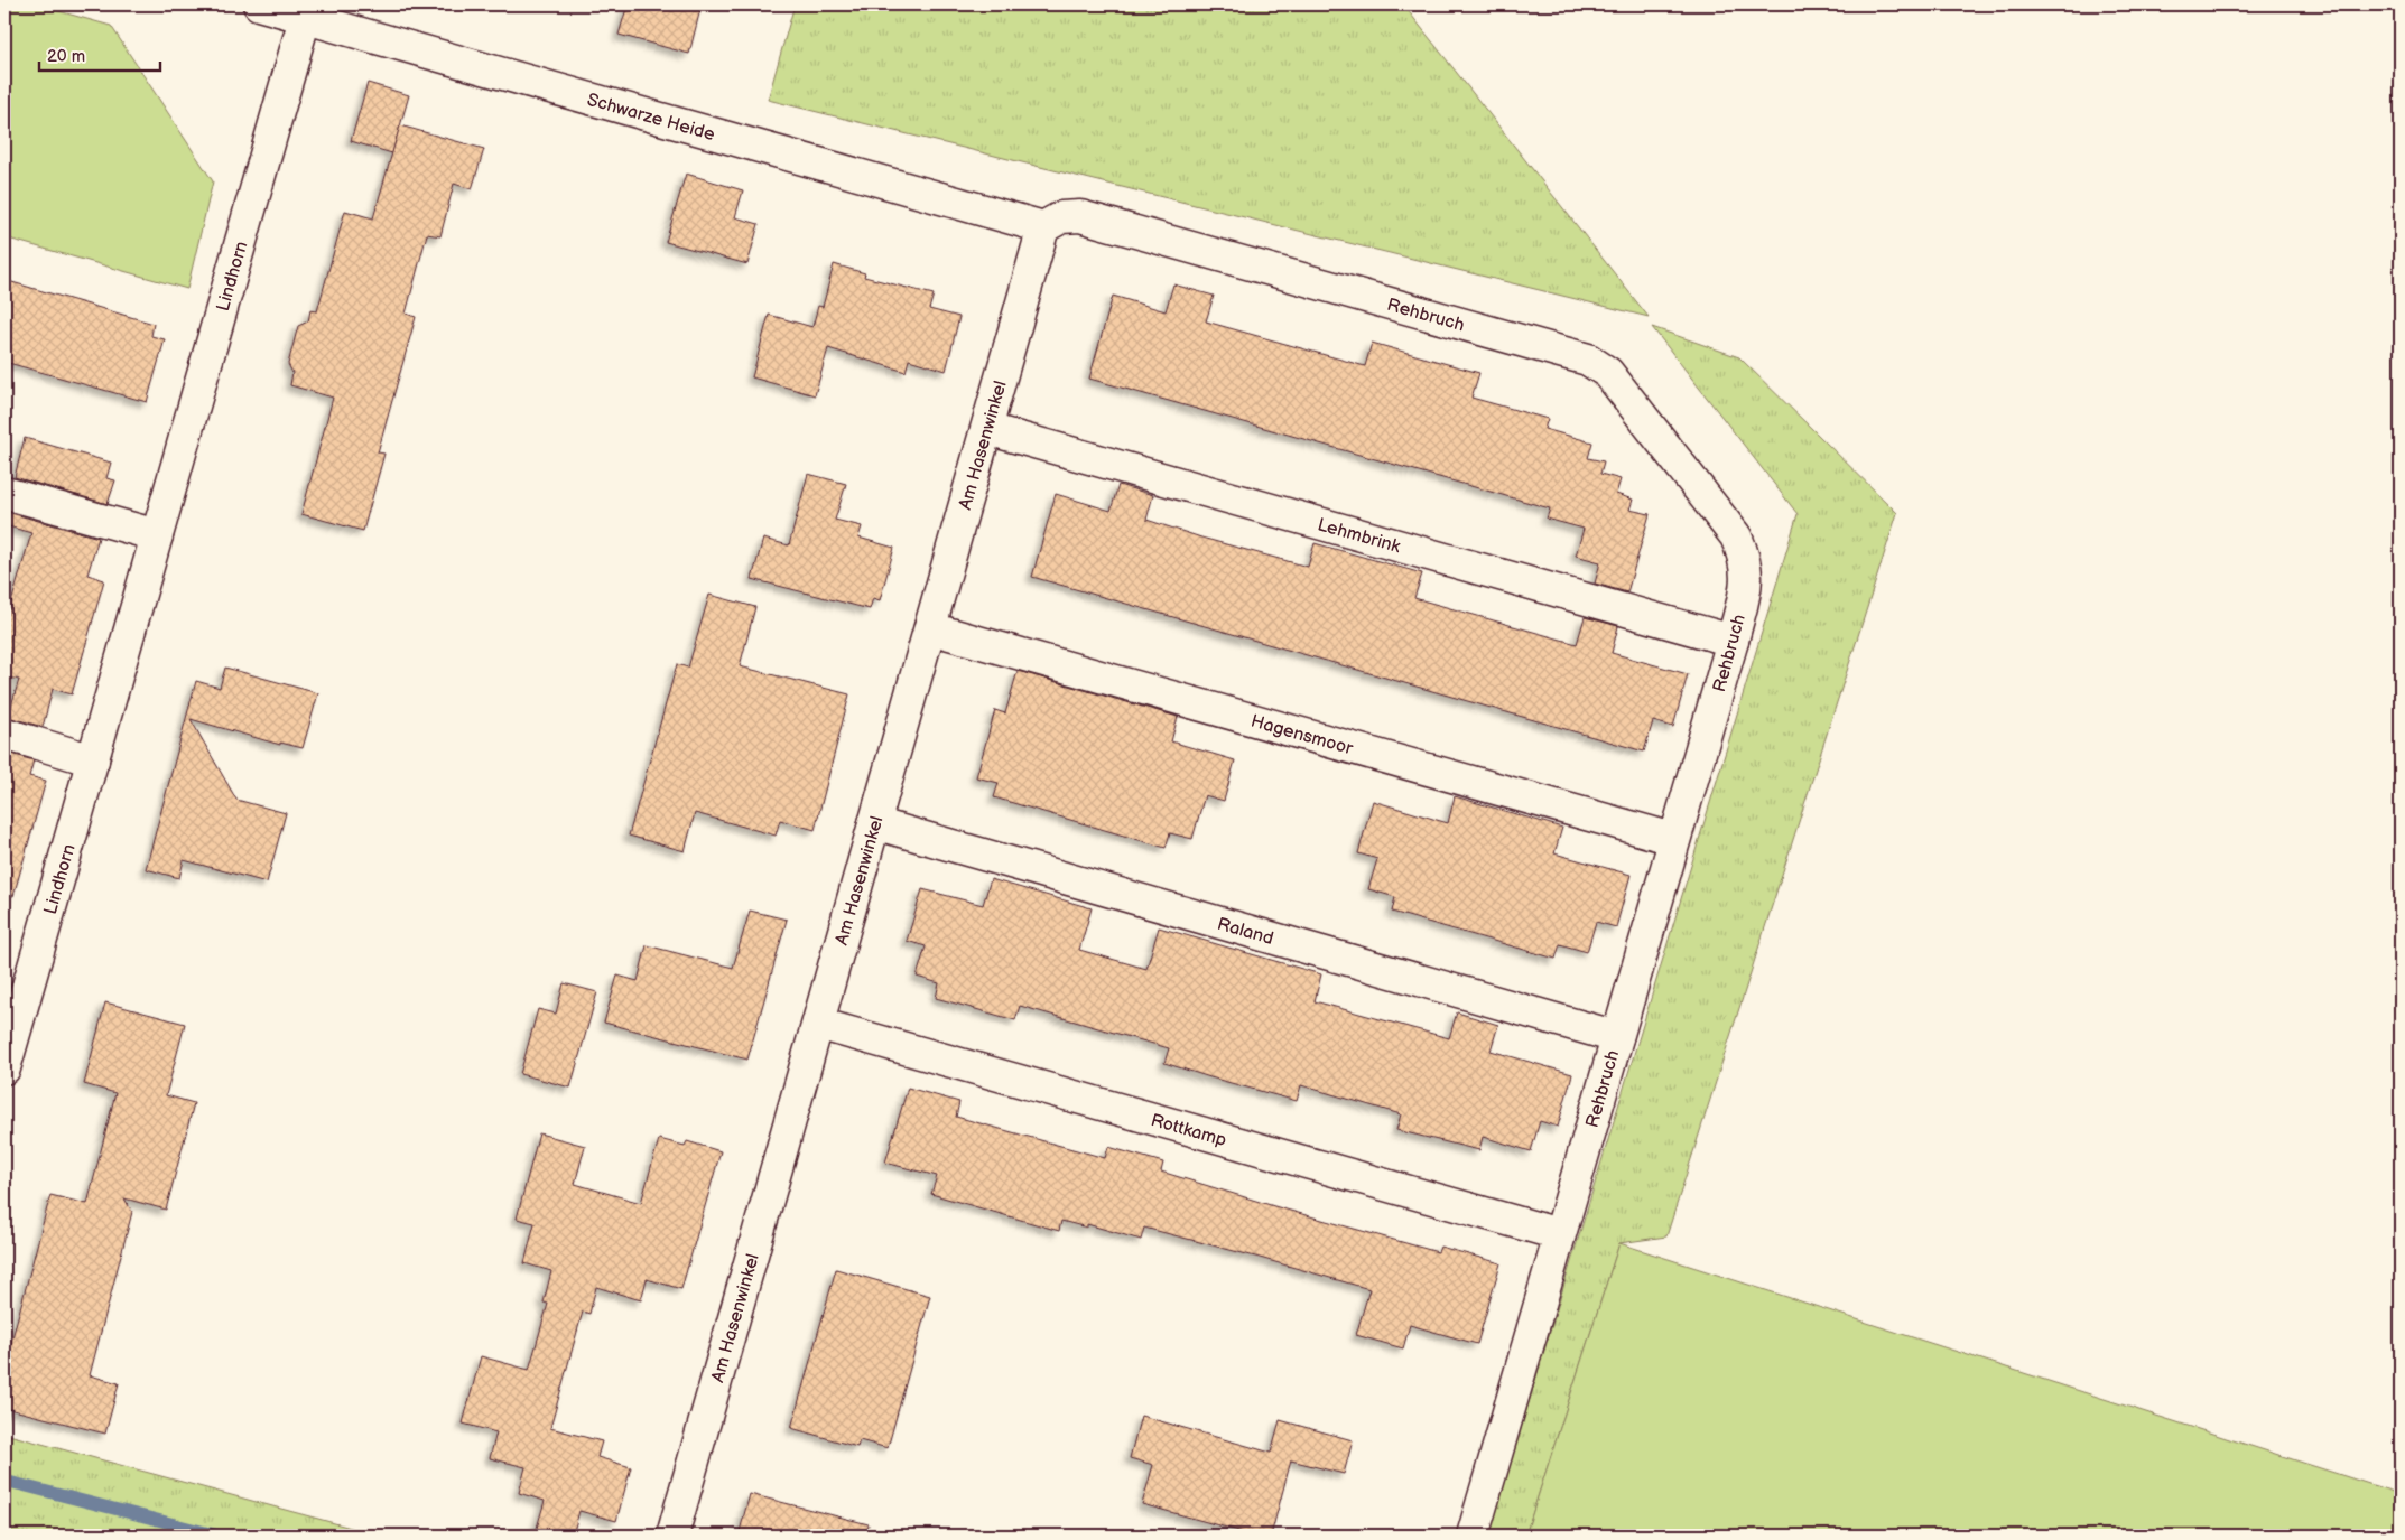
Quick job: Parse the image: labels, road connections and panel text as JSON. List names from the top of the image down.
{
  "streets": {
    "street": [
      "Schwarze Heide",
      "Lindhorn",
      "Rehbruch",
      "Am Hasenwinkel",
      "Lehmbrink",
      "Hagensmoor",
      "Raland",
      "Rottkamp"
    ]
  },
  "crossings": [
    ["Schwarze Heide", "Lindhorn"],
    ["Schwarze Heide", "Rehbruch"],
    ["Schwarze Heide", "Am Hasenwinkel"],
    ["Rehbruch", "Am Hasenwinkel"],
    ["Rehbruch", "Lehmbrink"],
    ["Rehbruch", "Hagensmoor"],
    ["Rehbruch", "Raland"],
    ["Rehbruch", "Rottkamp"],
    ["Am Hasenwinkel", "Lehmbrink"],
    ["Am Hasenwinkel", "Hagensmoor"],
    ["Am Hasenwinkel", "Raland"],
    ["Am Hasenwinkel", "Rottkamp"]
  ],
  "scale_bar": "20 m"
}
